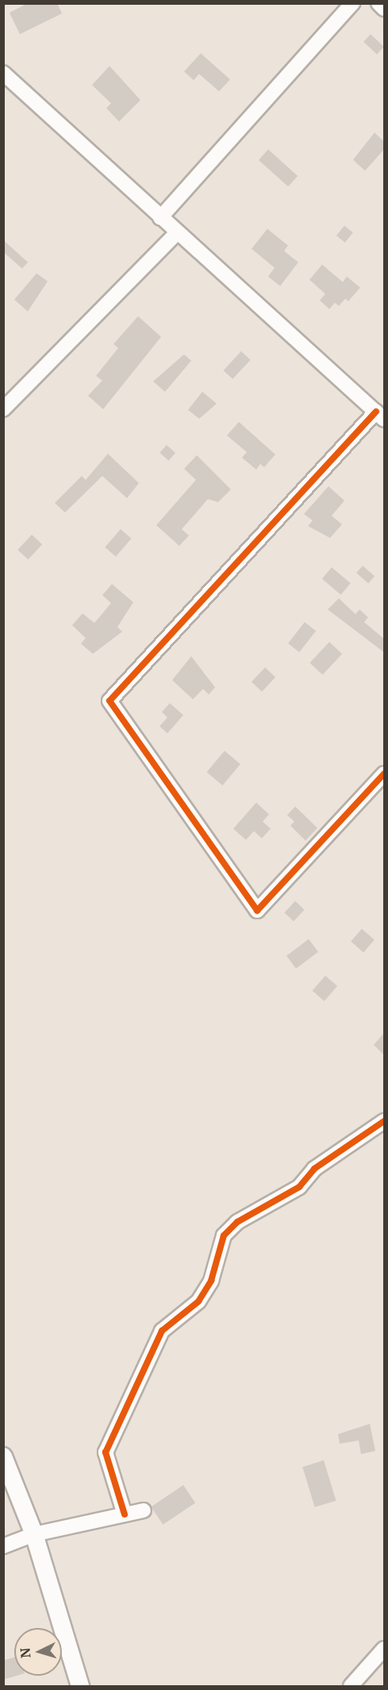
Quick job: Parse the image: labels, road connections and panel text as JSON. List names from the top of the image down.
{
  "north": "left"
}
